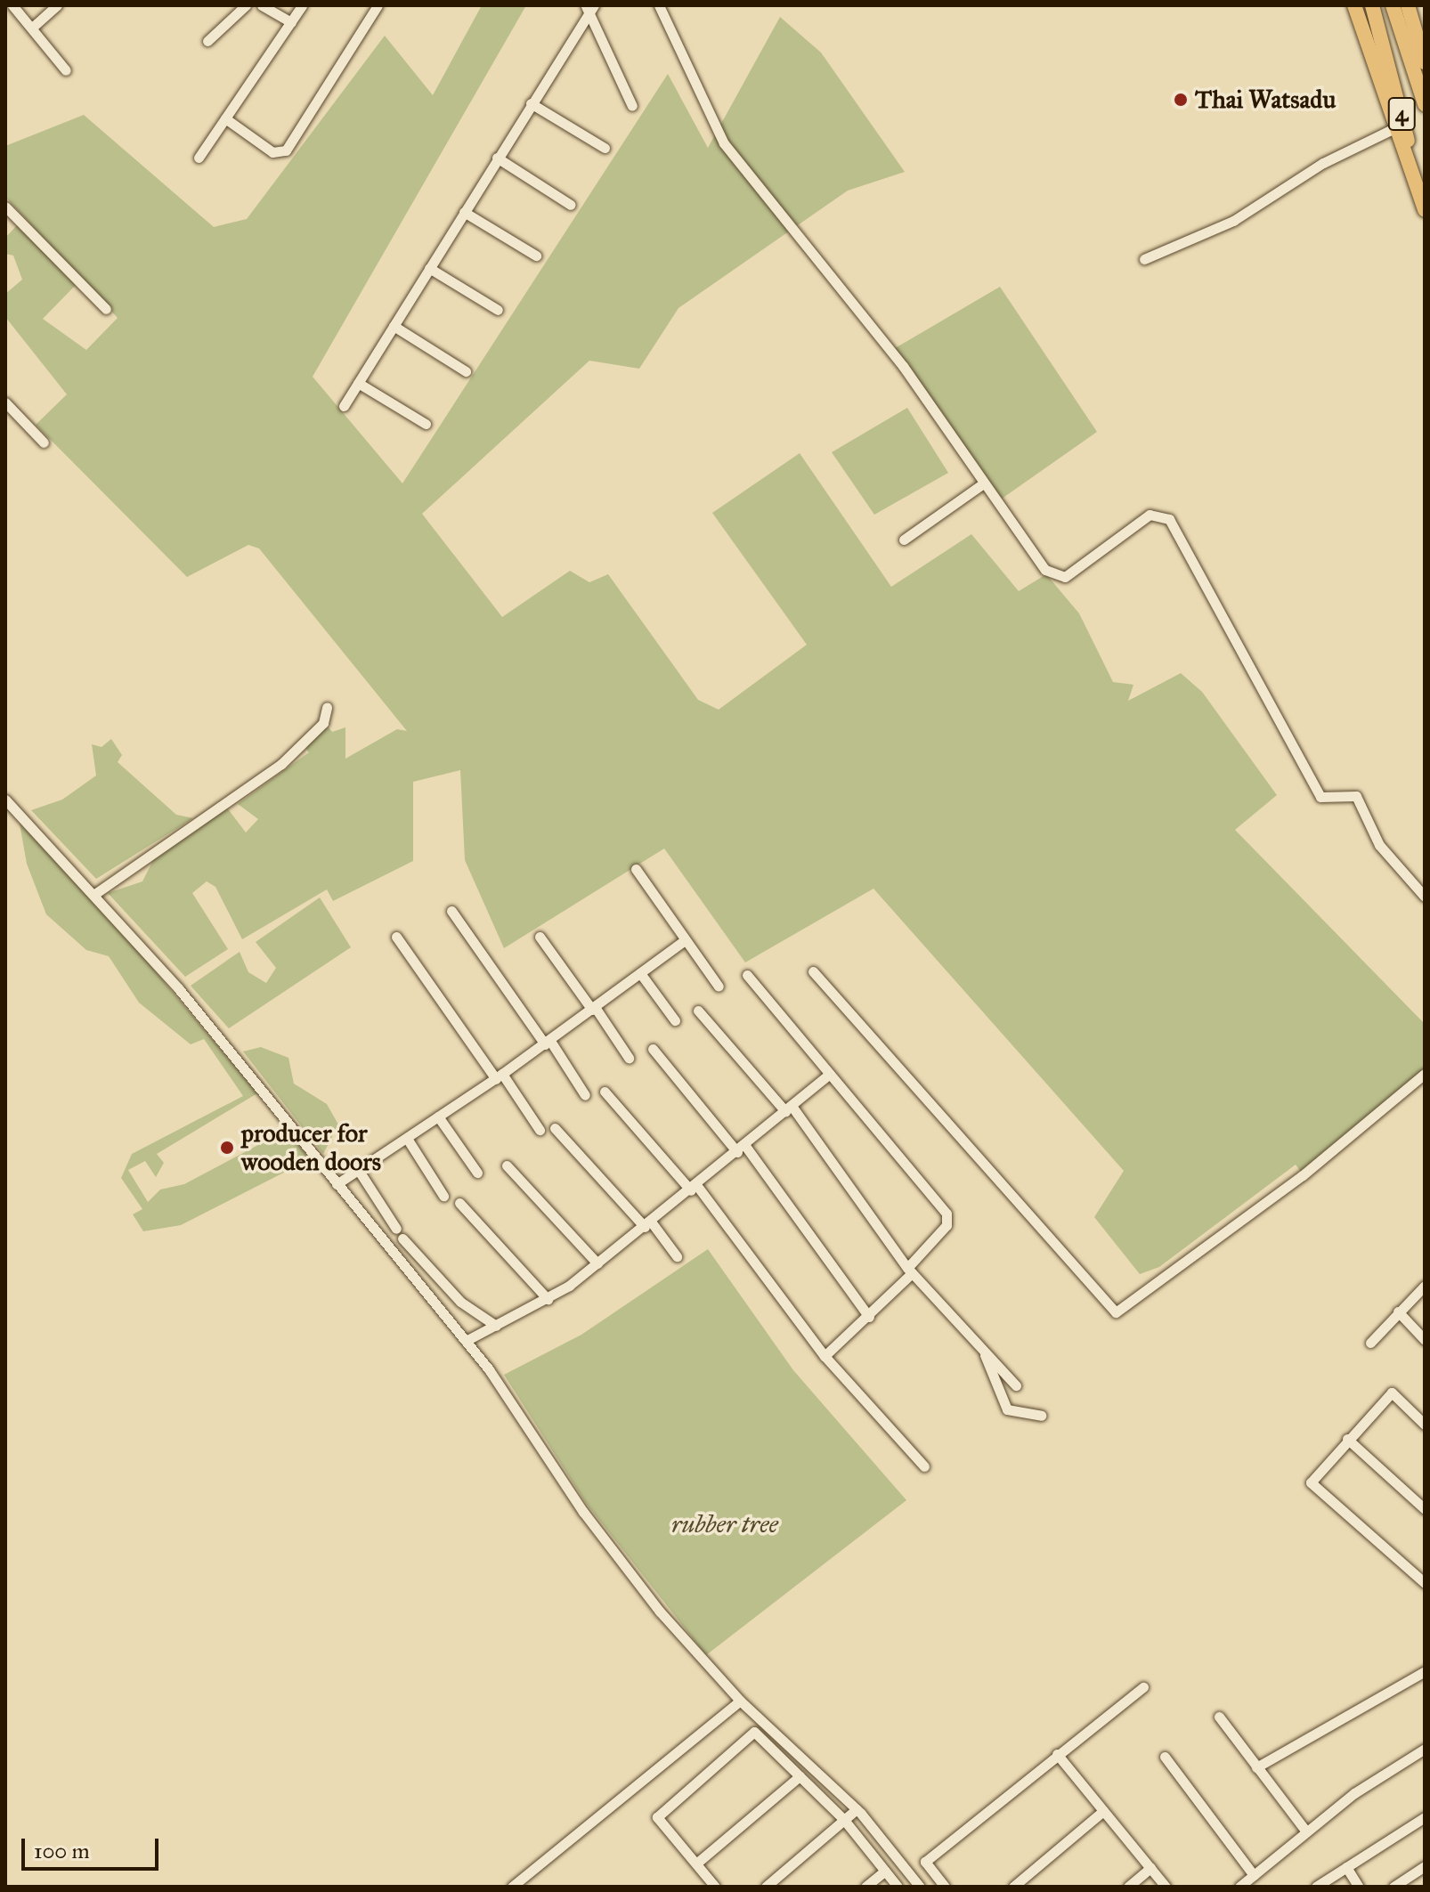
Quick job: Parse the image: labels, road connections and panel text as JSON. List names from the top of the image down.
{
  "streets": {
    "highway": ["4"]
  },
  "parks": ["rubber tree"],
  "places": ["Thai Watsadu", "producer for wooden doors"],
  "scale_bar": "100 m"
}
